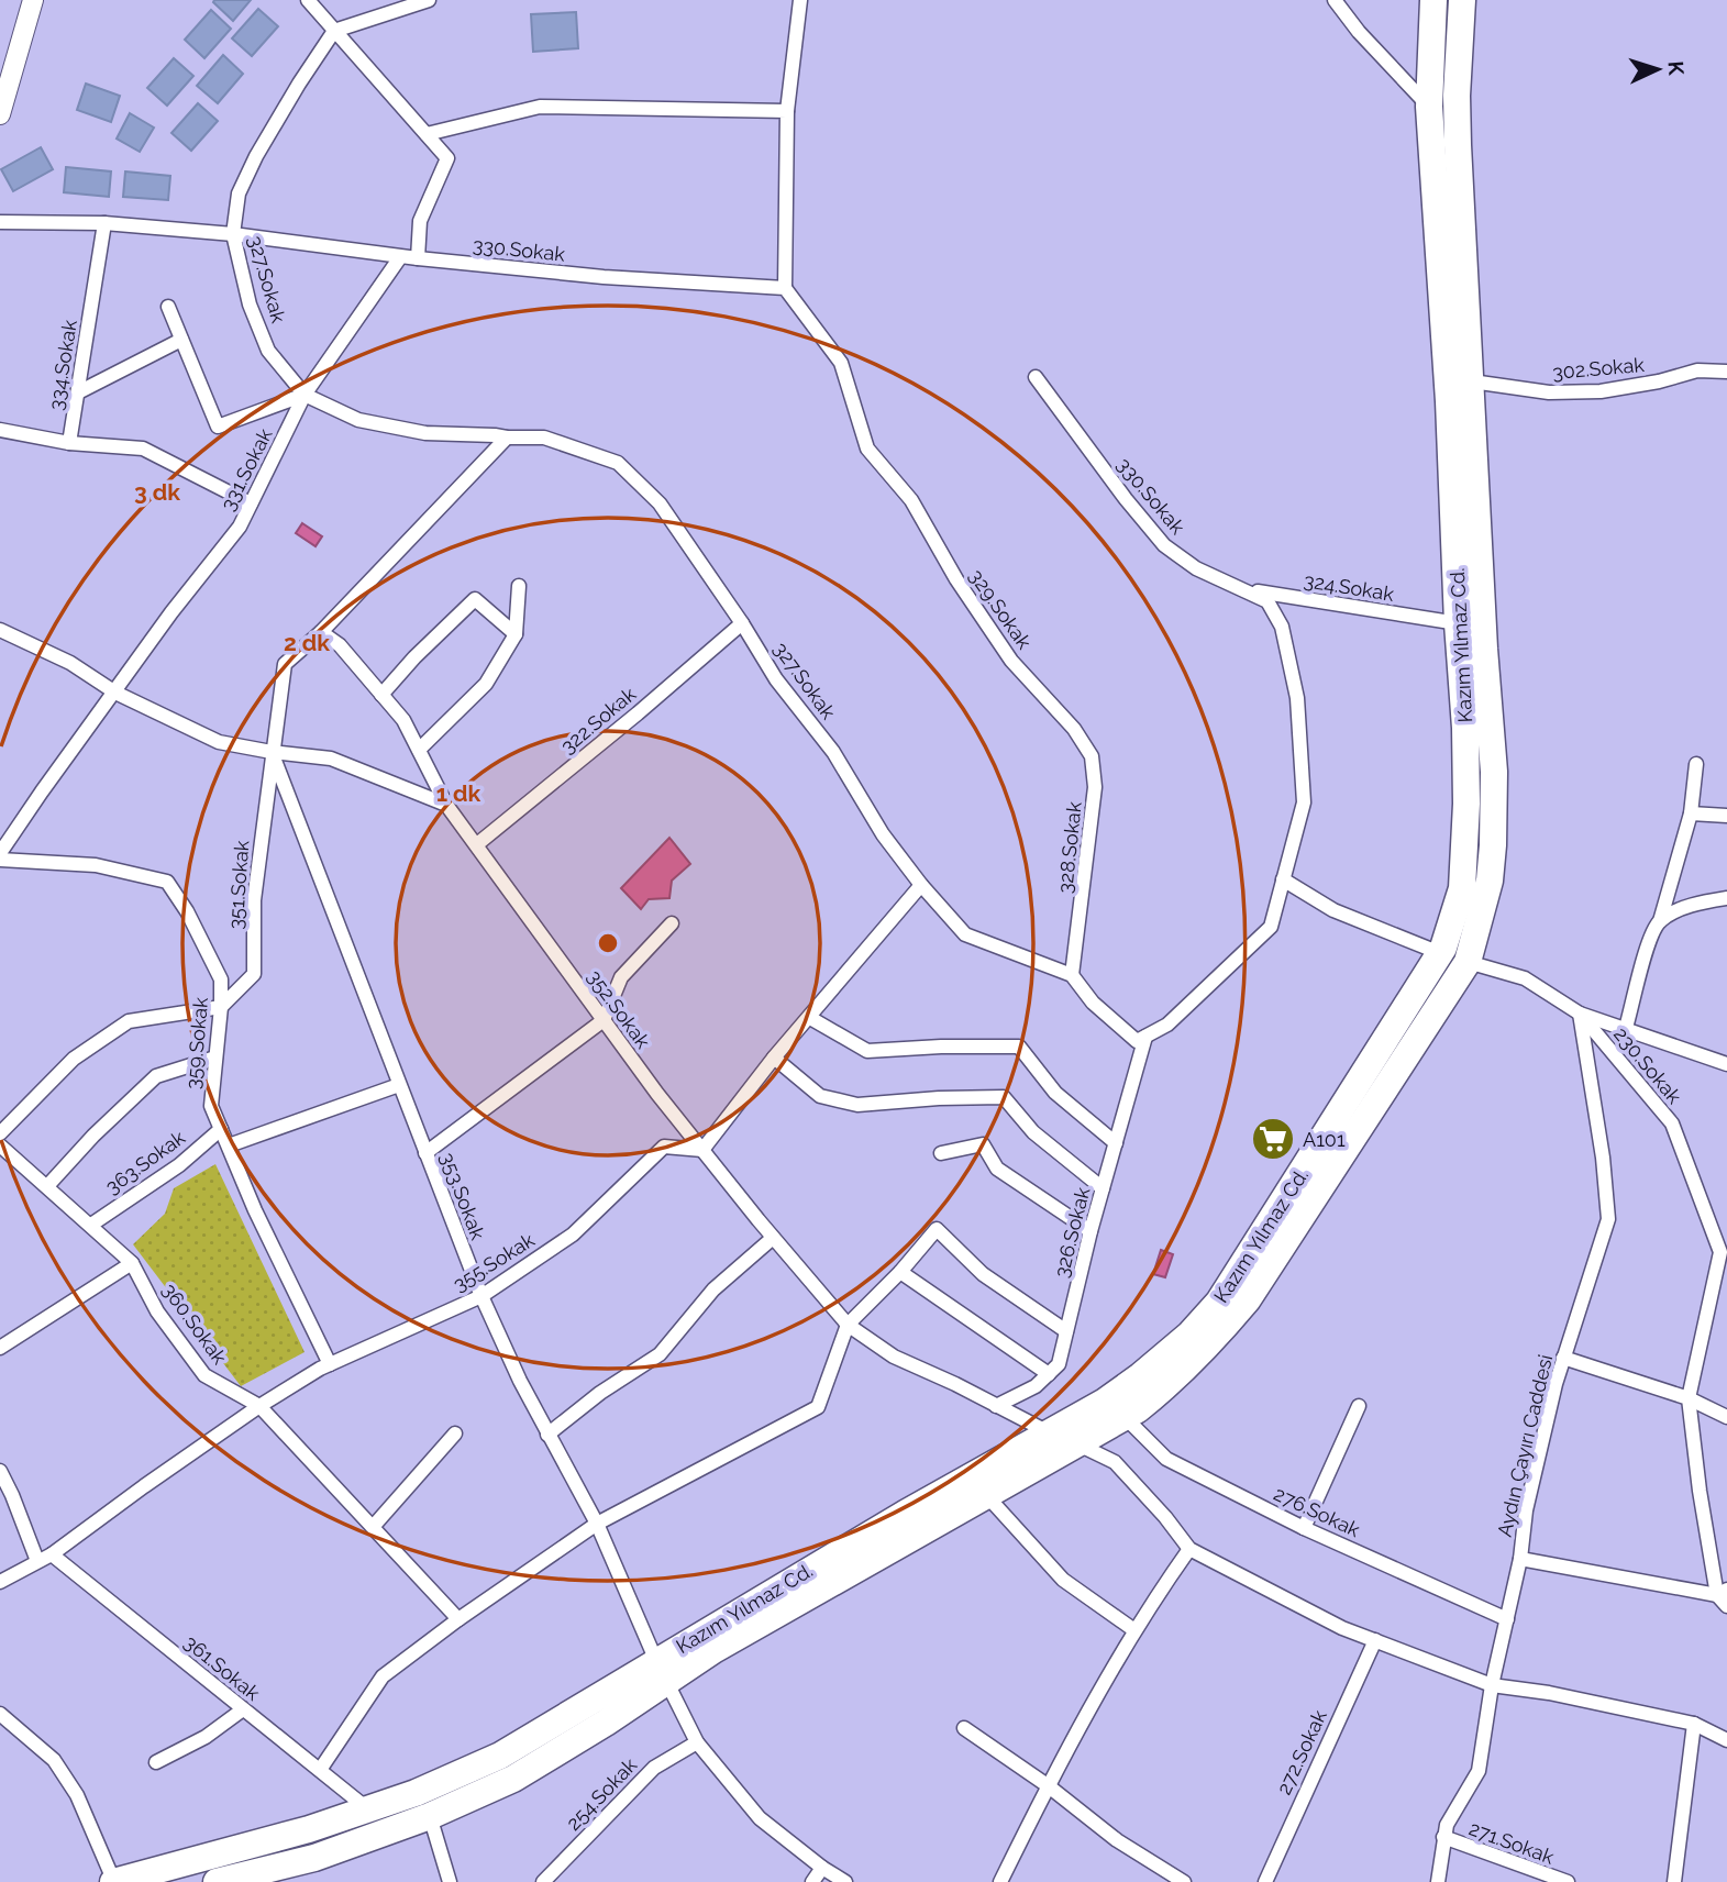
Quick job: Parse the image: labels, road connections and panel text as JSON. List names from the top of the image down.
{
  "streets": {
    "highway": ["Kazım Yılmaz Cd."],
    "street": [
      "330.Sokak",
      "327.Sokak",
      "334.Sokak",
      "302.Sokak",
      "331.Sokak",
      "324.Sokak",
      "329.Sokak",
      "322.Sokak",
      "328.Sokak",
      "351.Sokak",
      "352.Sokak",
      "359.Sokak",
      "230.Sokak",
      "363.Sokak",
      "353.Sokak",
      "326.Sokak",
      "355.Sokak",
      "360.Sokak",
      "Aydın Çayırı Caddesi",
      "276.Sokak",
      "361.Sokak",
      "272.Sokak",
      "254.Sokak",
      "271.Sokak"
    ]
  },
  "crossings": [
    ["330.Sokak", "327.Sokak"],
    ["330.Sokak", "334.Sokak"],
    ["330.Sokak", "331.Sokak"],
    ["330.Sokak", "324.Sokak"],
    ["330.Sokak", "329.Sokak"],
    ["327.Sokak", "331.Sokak"],
    ["327.Sokak", "322.Sokak"],
    ["327.Sokak", "328.Sokak"],
    ["327.Sokak", "351.Sokak"],
    ["302.Sokak", "Kazım Yılmaz Cd."],
    ["324.Sokak", "Kazım Yılmaz Cd."],
    ["329.Sokak", "328.Sokak"],
    ["Kazım Yılmaz Cd.", "352.Sokak"],
    ["Kazım Yılmaz Cd.", "230.Sokak"],
    ["Kazım Yılmaz Cd.", "353.Sokak"],
    ["Kazım Yılmaz Cd.", "276.Sokak"],
    ["Kazım Yılmaz Cd.", "361.Sokak"],
    ["322.Sokak", "352.Sokak"],
    ["351.Sokak", "352.Sokak"],
    ["351.Sokak", "359.Sokak"],
    ["351.Sokak", "353.Sokak"],
    ["352.Sokak", "355.Sokak"],
    ["359.Sokak", "363.Sokak"],
    ["359.Sokak", "355.Sokak"],
    ["230.Sokak", "Aydın Çayırı Caddesi"],
    ["363.Sokak", "360.Sokak"],
    ["353.Sokak", "355.Sokak"],
    ["353.Sokak", "254.Sokak"],
    ["355.Sokak", "360.Sokak"],
    ["355.Sokak", "361.Sokak"],
    ["Aydın Çayırı Caddesi", "276.Sokak"],
    ["Aydın Çayırı Caddesi", "271.Sokak"]
  ],
  "places": {
    "supermarket": ["A101"]
  },
  "north": "right",
  "rings": ["3 dk", "2 dk", "1 dk"]
}
